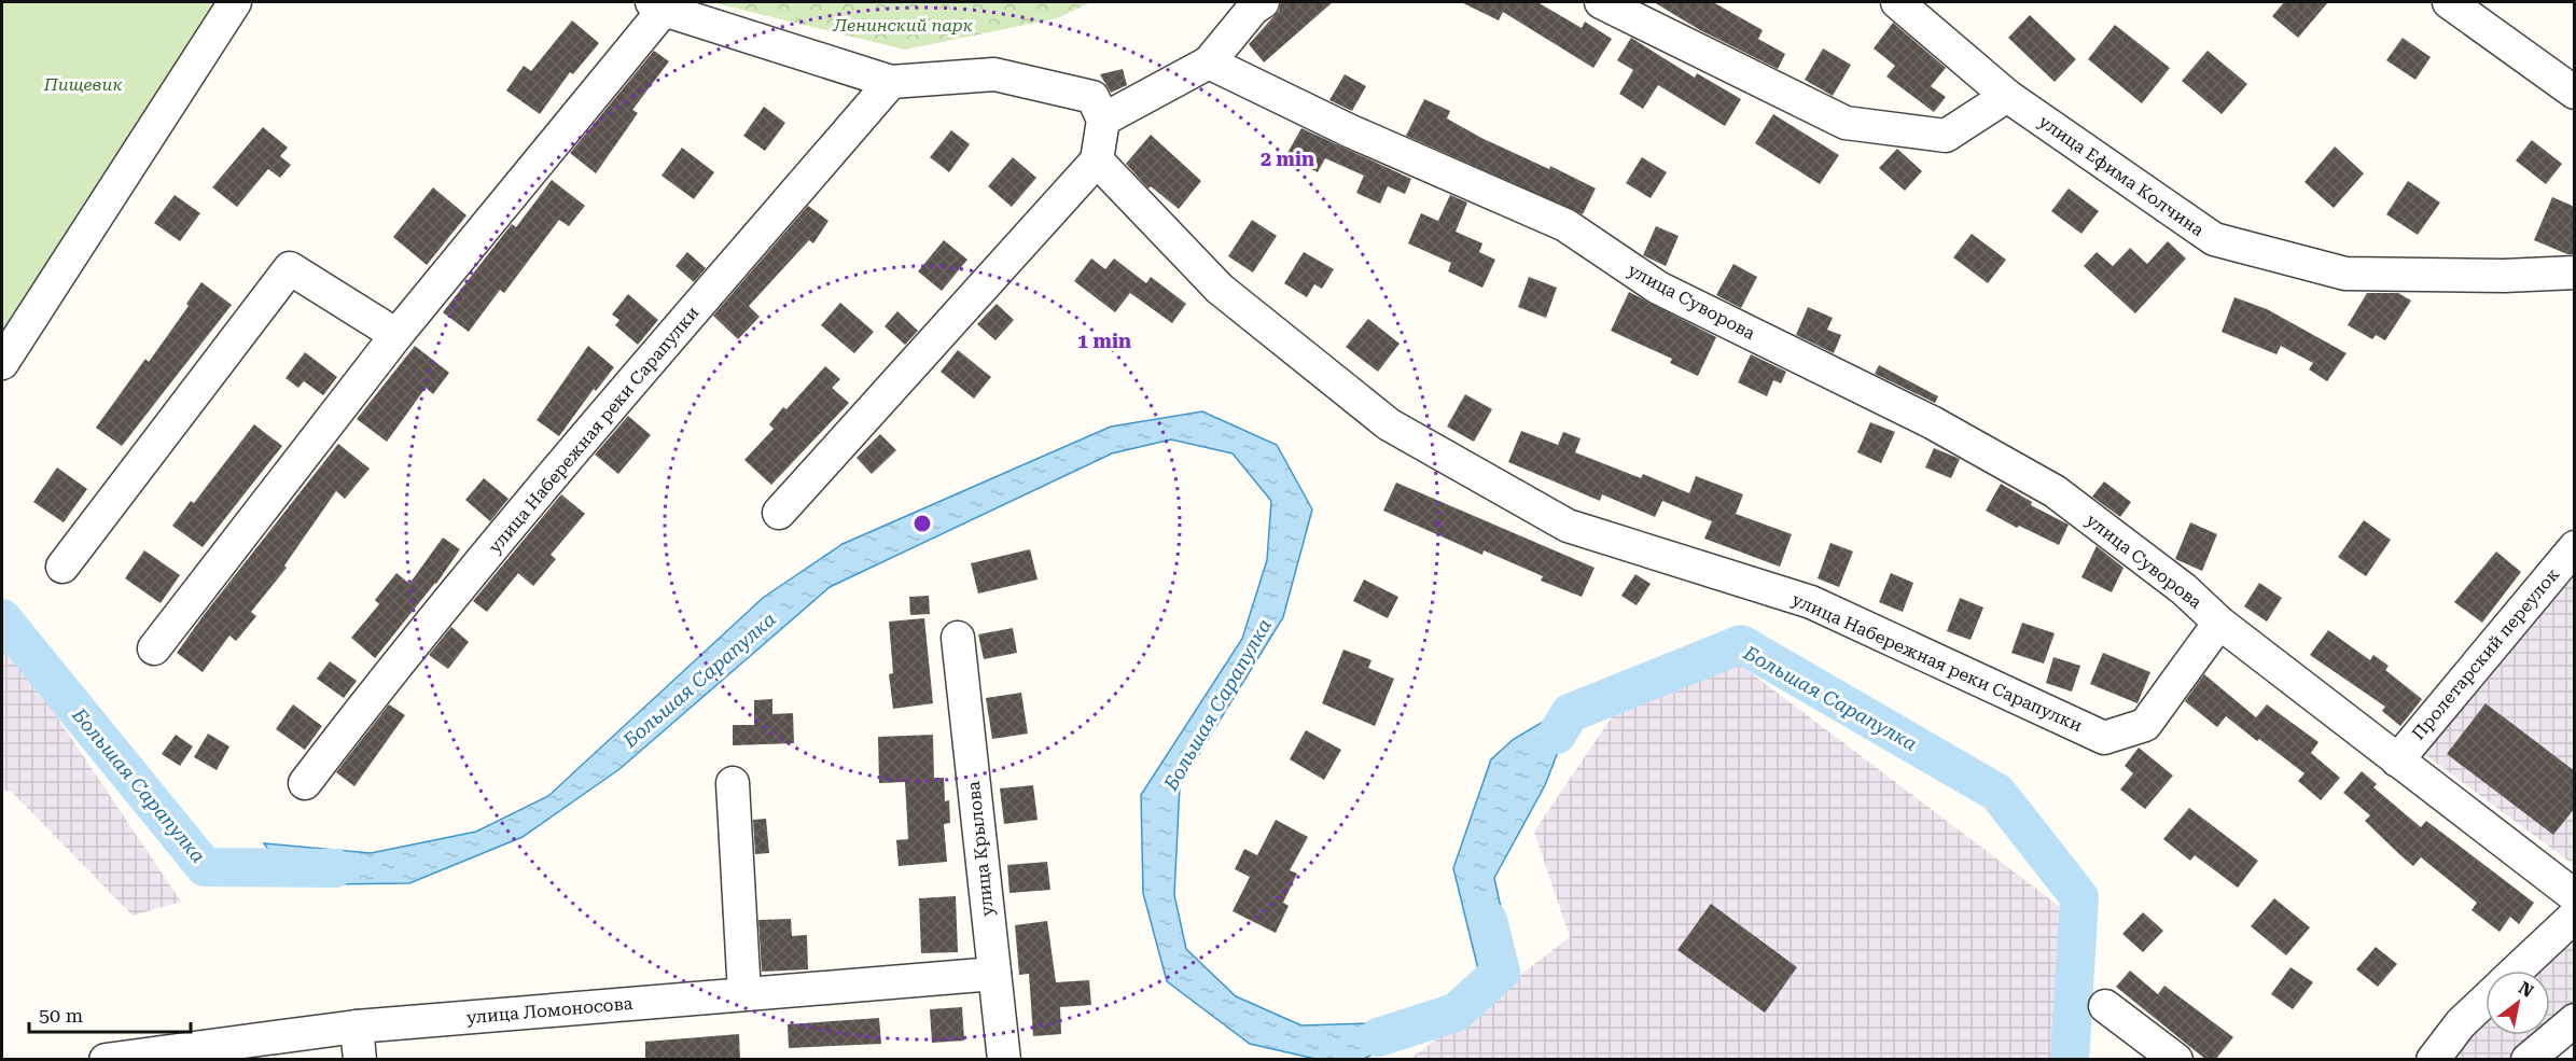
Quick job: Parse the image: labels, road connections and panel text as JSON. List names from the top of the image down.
{
  "streets": {
    "street": [
      "улица Ефима Колчина",
      "улица Суворова",
      "улица Набережная реки Сарапулки",
      "Пролетарский переулок",
      "улица Крылова",
      "улица Ломоносова"
    ]
  },
  "crossings": [
    ["улица Суворова", "улица Набережная реки Сарапулки"],
    ["улица Крылова", "улица Ломоносова"]
  ],
  "water": ["Большая Сарапулка"],
  "parks": ["Ленинский парк", "Пищевик"],
  "scale_bar": "50 m",
  "north": "top right",
  "rings": ["2 min", "1 min"]
}
